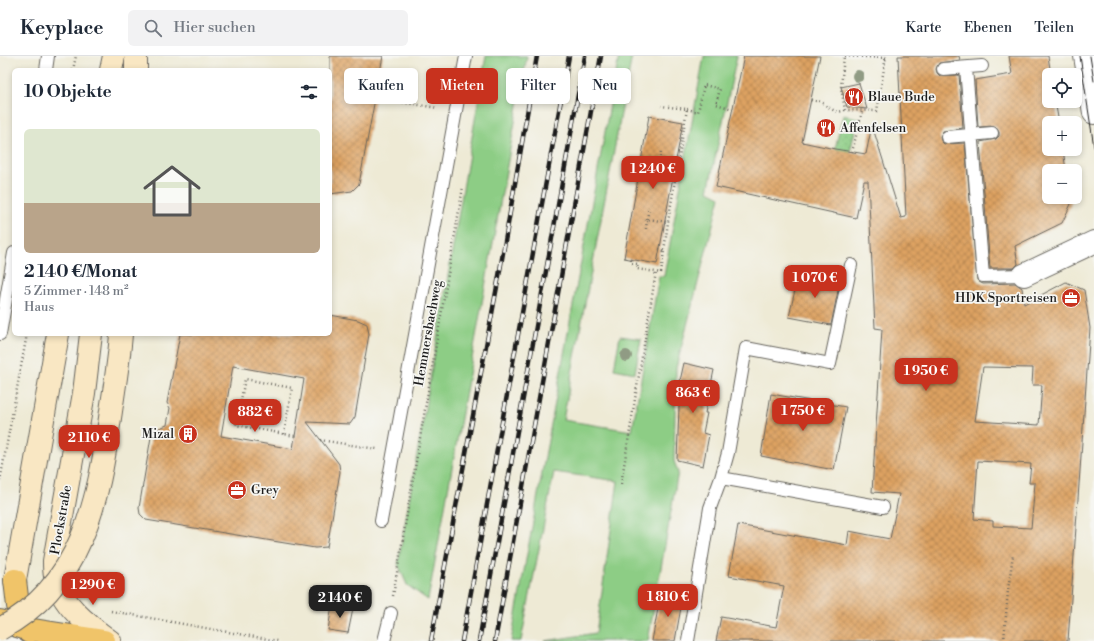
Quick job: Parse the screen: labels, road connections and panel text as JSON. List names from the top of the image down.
{
  "streets": {
    "main road": ["Plockstraße"],
    "path": ["Hemmersbachweg"]
  },
  "places": {
    "restaurant": ["Blaue Bude", "Affenfelsen"],
    "office": ["HDK Sportreisen", "Grey"],
    "building": ["Mizal"]
  },
  "page": {
    "header": "Keyplace",
    "search": "Hier suchen",
    "nav": ["Karte", "Ebenen", "Teilen"],
    "map_buttons": ["+", "−"],
    "chip": [
      "Kaufen",
      "Mieten",
      "Filter",
      "Neu"
    ],
    "heading": "10 Objekte",
    "list": [
      {
        "name": "2 140 €/Monat",
        "note": "5 Zimmer · 148 m² · Haus"
      }
    ],
    "price": [
      "1 240 €",
      "1 070 €",
      "1 950 €",
      "863 €",
      "1 750 €",
      "882 €",
      "2 110 €",
      "1 290 €",
      "1 810 €",
      "2 140 €"
    ]
  }
}
